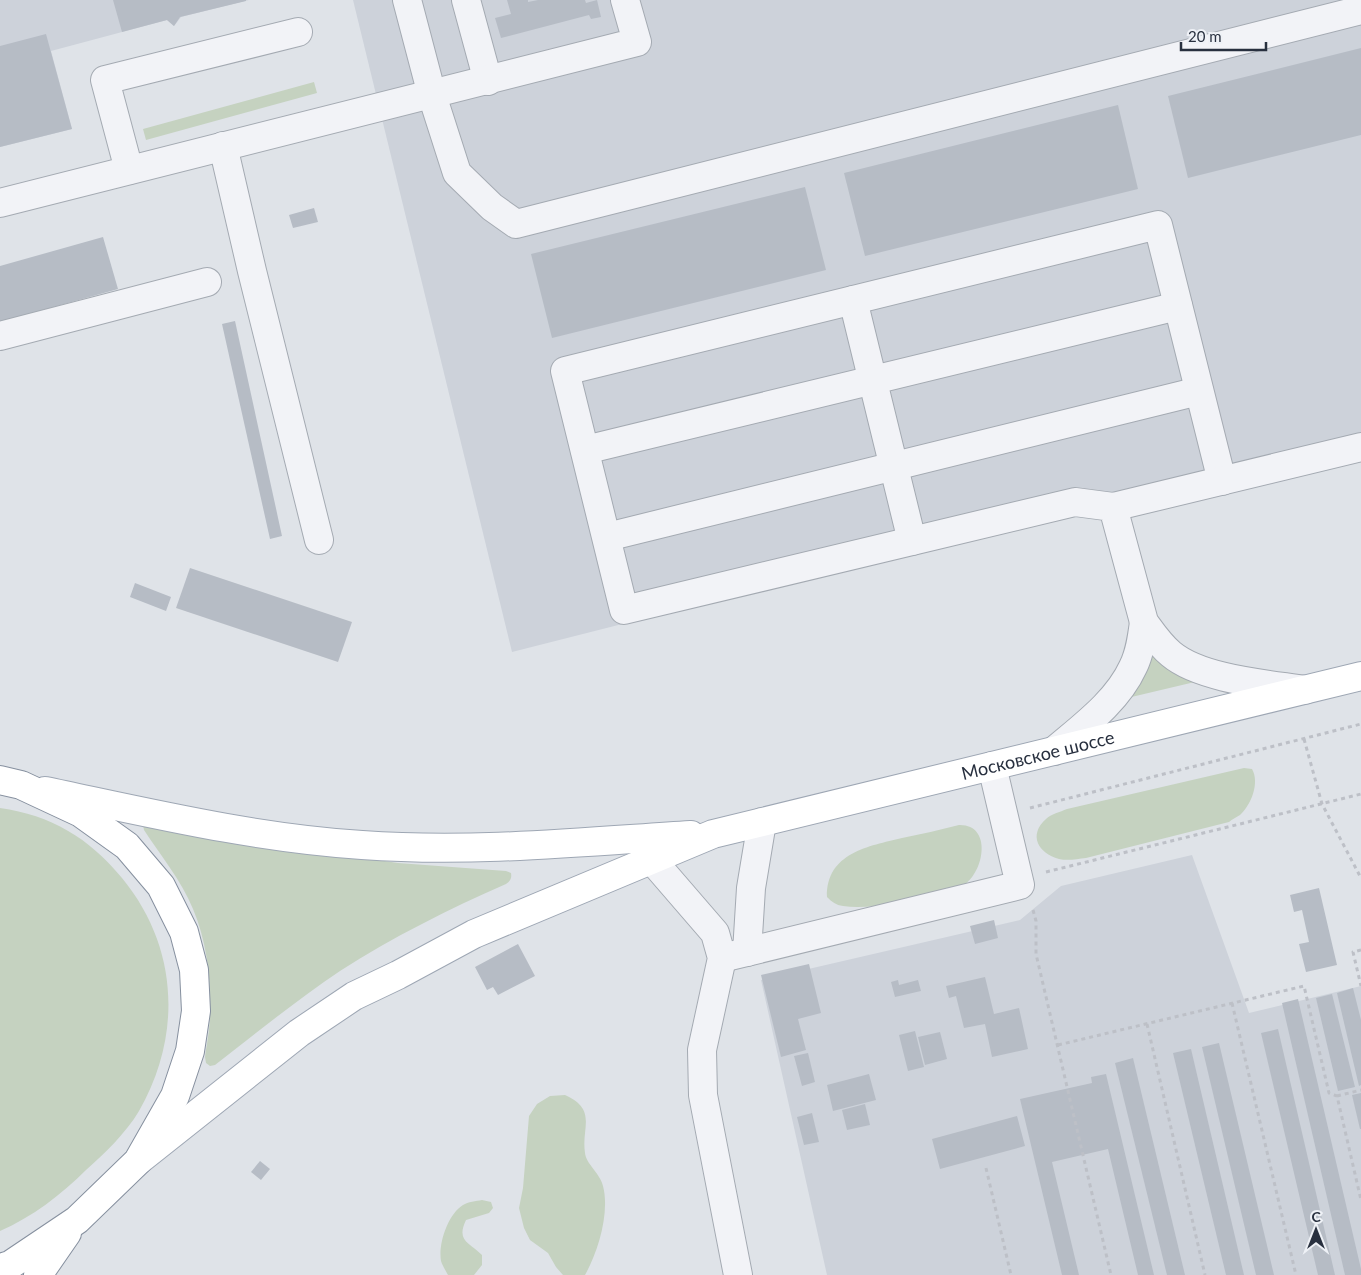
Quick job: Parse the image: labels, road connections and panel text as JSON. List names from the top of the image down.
{
  "streets": {
    "main road": ["Московское шоссе"]
  },
  "scale_bar": "20 m",
  "north": "top"
}
